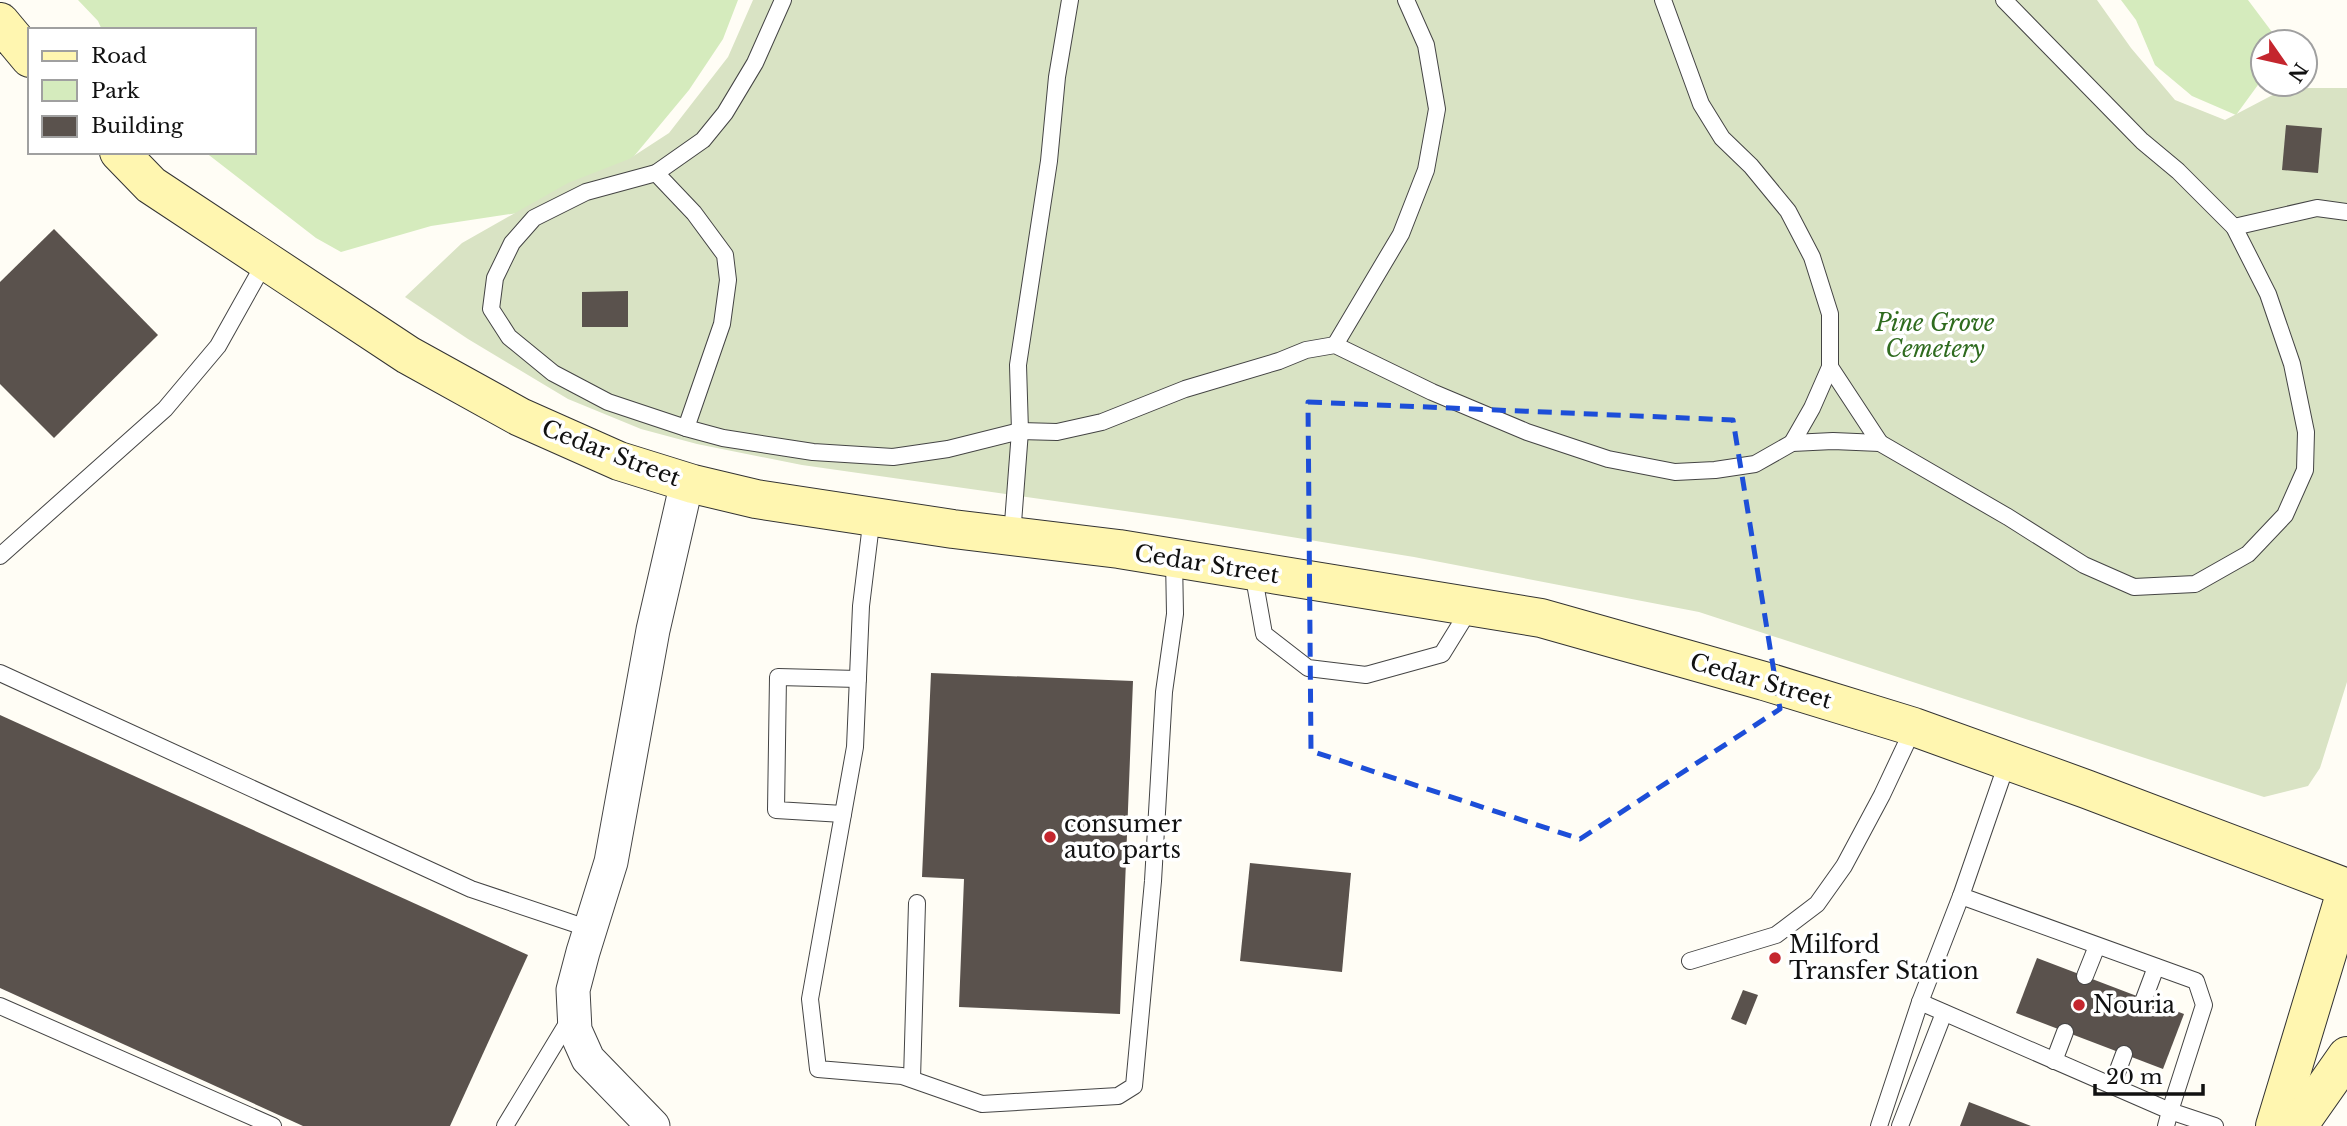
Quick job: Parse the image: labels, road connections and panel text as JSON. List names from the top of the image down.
{
  "streets": {
    "main road": ["Cedar Street"]
  },
  "parks": ["Pine Grove Cemetery"],
  "places": ["consumer auto parts", "Milford Transfer Station", "Nouria"],
  "legend": ["Road", "Park", "Building"],
  "scale_bar": "20 m",
  "north": "bottom right"
}
